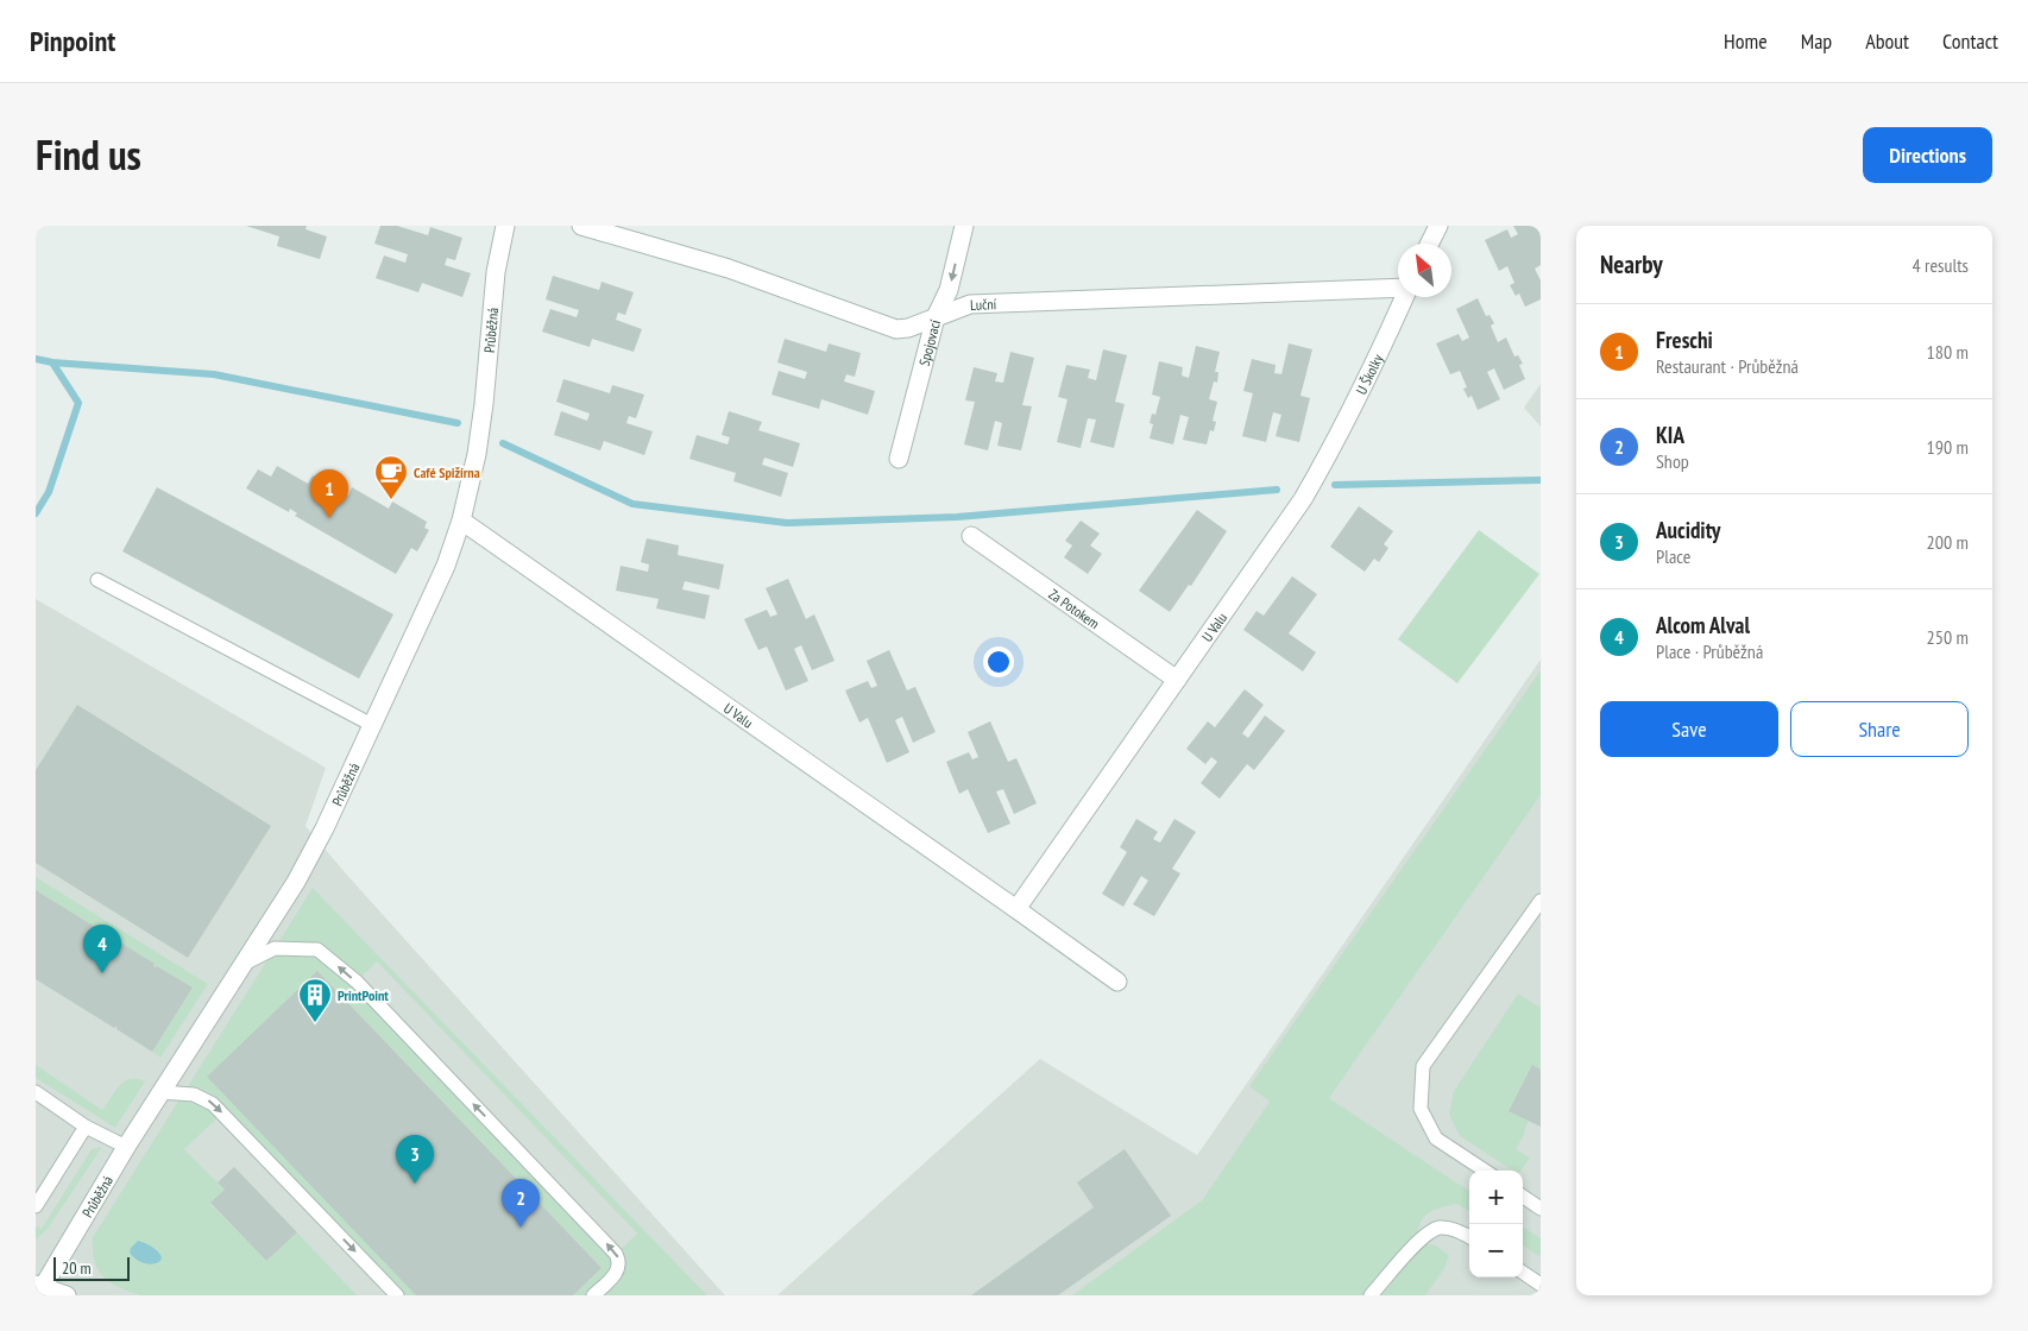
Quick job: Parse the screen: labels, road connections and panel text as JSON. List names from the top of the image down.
{
  "streets": {
    "street": [
      "Luční",
      "Průběžná",
      "Spojovací",
      "U Školky",
      "Za Potokem",
      "U Valu"
    ]
  },
  "crossings": [
    ["Luční", "Spojovací"],
    ["Průběžná", "U Valu"],
    ["U Školky", "U Valu"],
    ["Za Potokem", "U Valu"]
  ],
  "one_way": ["Spojovací"],
  "places": {
    "cafe": ["Café Spižírna"],
    "building": ["PrintPoint"]
  },
  "scale_bar": "20 m",
  "north": "top left",
  "page": {
    "header": "Pinpoint",
    "nav": [
      "Home",
      "Map",
      "About",
      "Contact"
    ],
    "title": "Find us",
    "buttons": [
      "Directions",
      ["Save", "Share"]
    ],
    "heading": ["Nearby", "4 results"],
    "list": [
      {
        "mark": "1",
        "name": "Freschi",
        "note": "Restaurant · Průběžná",
        "value": "180 m"
      },
      {
        "mark": "2",
        "name": "KIA",
        "note": "Shop",
        "value": "190 m"
      },
      {
        "mark": "3",
        "name": "Aucidity",
        "note": "Place",
        "value": "200 m"
      },
      {
        "mark": "4",
        "name": "Alcom Alval",
        "note": "Place · Průběžná",
        "value": "250 m"
      }
    ],
    "pins": [
      "1",
      "4",
      "3",
      "2"
    ],
    "map_buttons": ["+", "−"],
    "scale": "20 m"
  }
}
